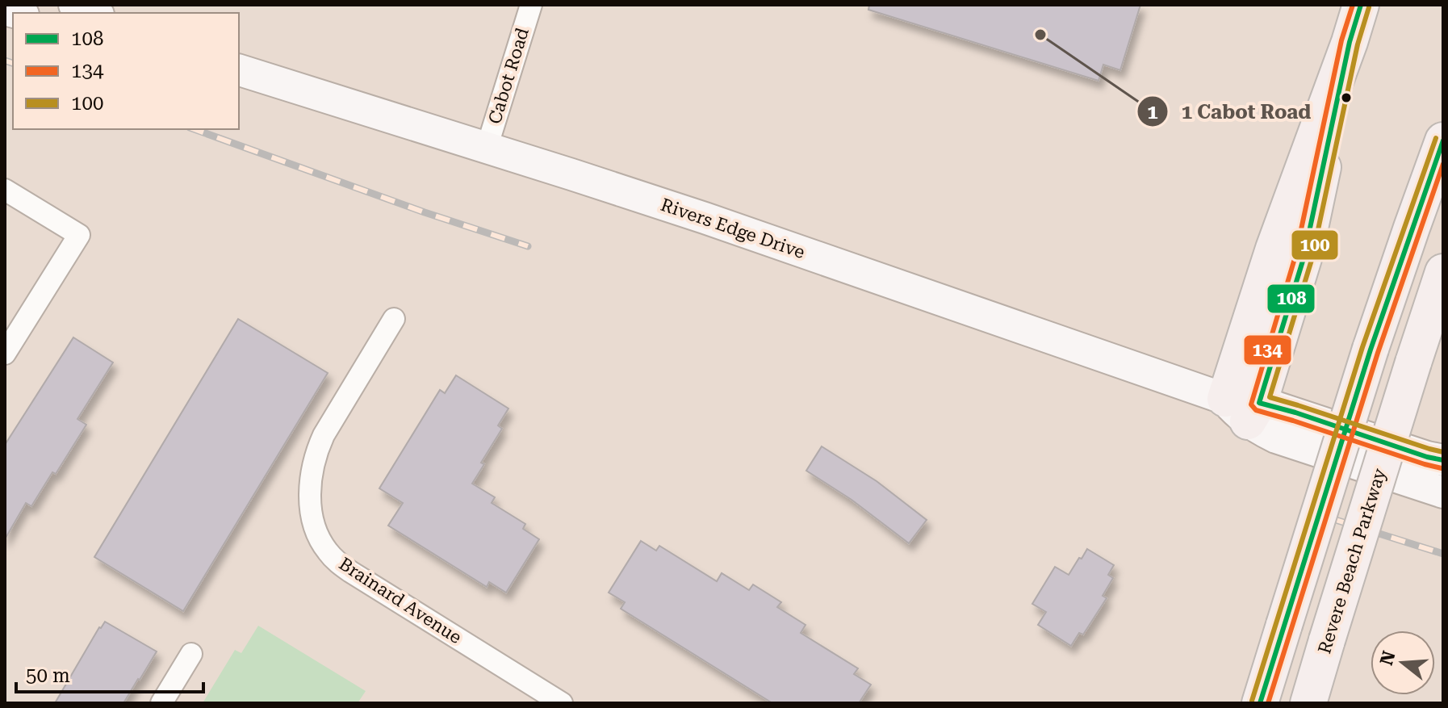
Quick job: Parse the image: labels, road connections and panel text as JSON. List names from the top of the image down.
{
  "streets": {
    "highway": ["Revere Beach Parkway"],
    "main road": ["Rivers Edge Drive"],
    "street": ["Cabot Road", "Brainard Avenue"]
  },
  "crossings": [
    ["Cabot Road", "Rivers Edge Drive"]
  ],
  "places": ["1 Cabot Road"],
  "lines": ["transit line 108", "transit line 134", "transit line 100"],
  "legend": ["108", "134", "100"],
  "scale_bar": "50 m",
  "north": "left"
}
